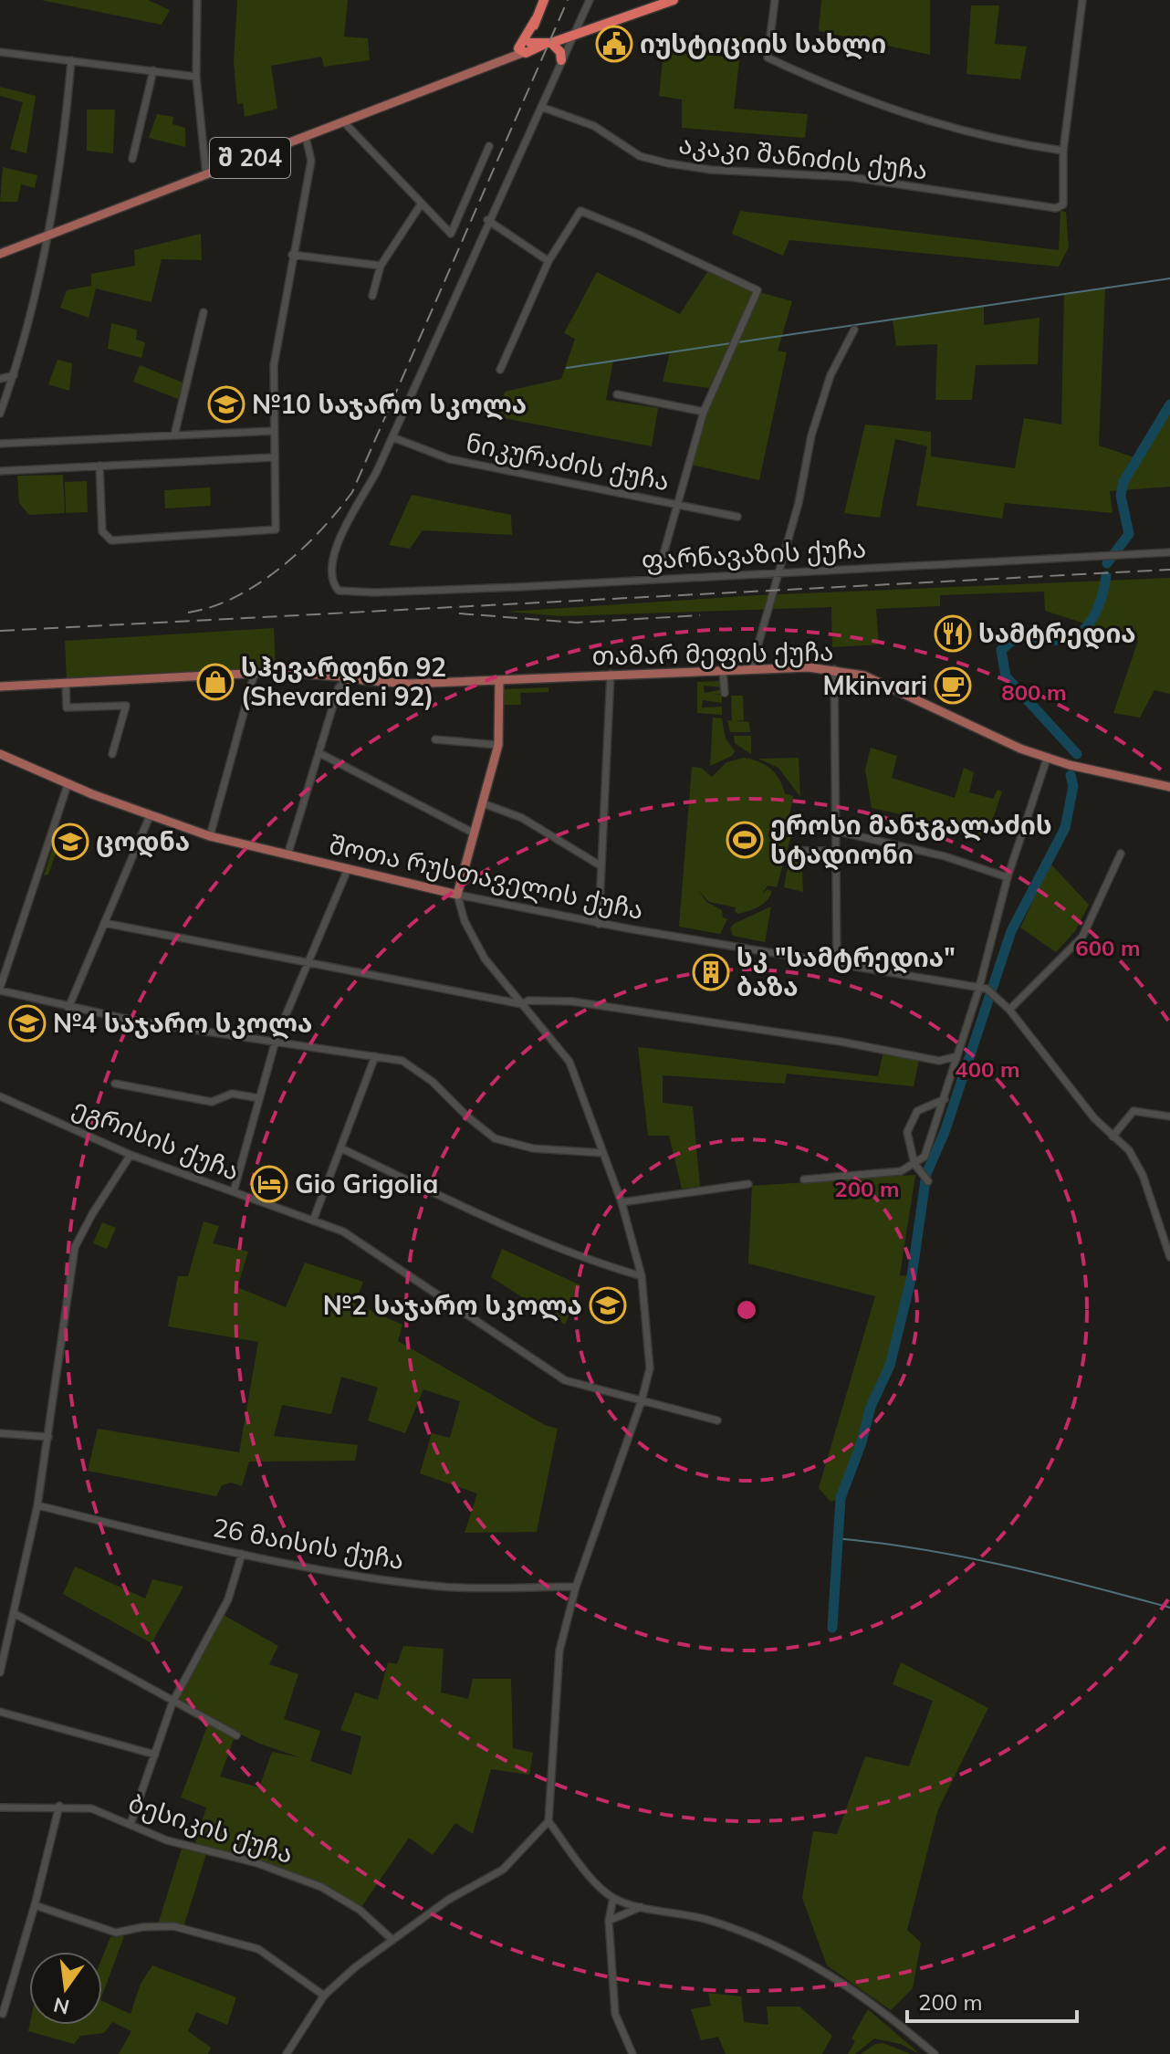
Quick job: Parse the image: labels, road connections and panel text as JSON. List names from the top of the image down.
{
  "streets": {
    "main road": ["შ 204", "თამარ მეფის ქუჩა", "შოთა რუსთაველის ქუჩა"],
    "street": [
      "აკაკი შანიძის ქუჩა",
      "ნიკურაძის ქუჩა",
      "ფარნავაზის ქუჩა",
      "ეგრისის ქუჩა",
      "26 მაისის ქუჩა",
      "ბესიკის ქუჩა"
    ]
  },
  "crossings": [
    ["ნიკურაძის ქუჩა", "ფარნავაზის ქუჩა"]
  ],
  "places": {
    "public building": ["იუსტიციის სახლი"],
    "school or university": [
      "№10 საჯარო სკოლა",
      "ცოდნა",
      "№4 საჯარო სკოლა",
      "№2 საჯარო სკოლა"
    ],
    "restaurant": ["სამტრედია"],
    "shop": ["სჰევარდენი 92 (Shevardeni 92)"],
    "cafe": ["Mkinvari"],
    "sports": ["ეროსი მანჯგალაძის სტადიონი"],
    "building": ["სკ \"სამტრედია\" ბაზა"],
    "hotel": ["Gio Grigolia"]
  },
  "scale_bar": "200 m",
  "north": "bottom",
  "rings": [
    "800 m",
    "600 m",
    "400 m",
    "200 m"
  ]
}
